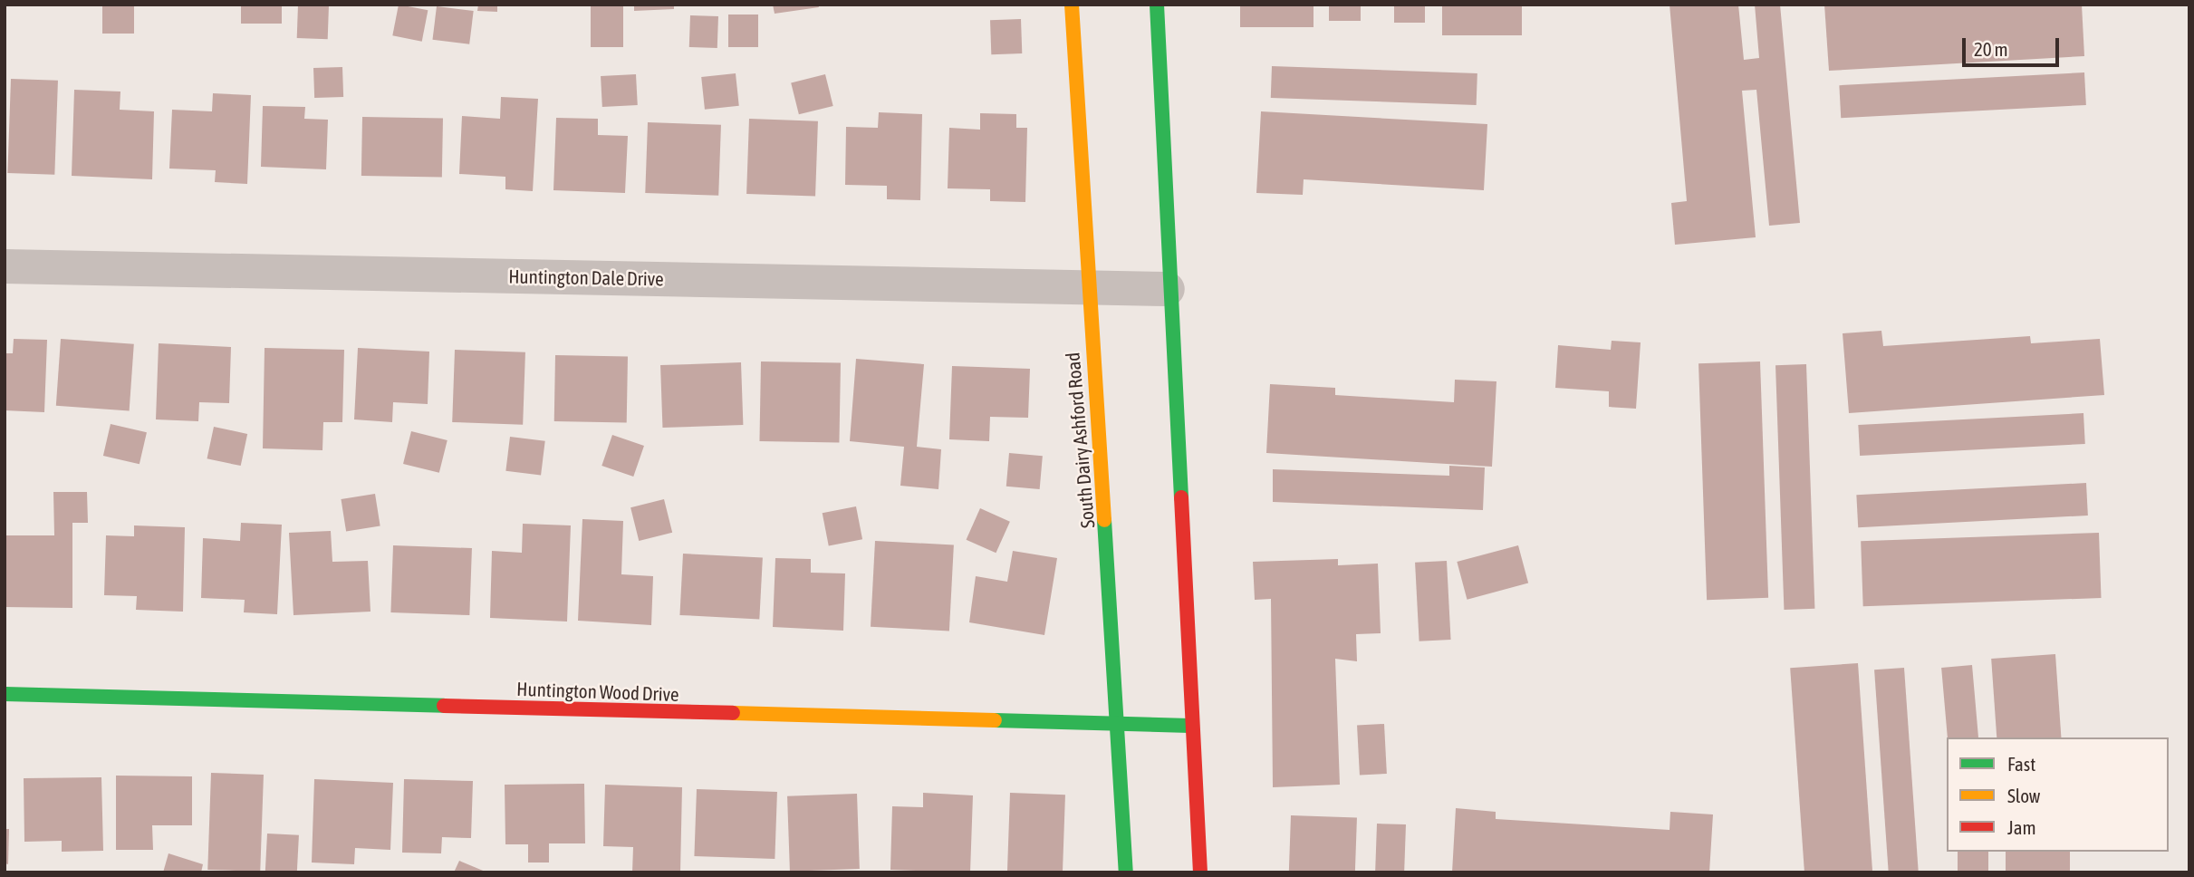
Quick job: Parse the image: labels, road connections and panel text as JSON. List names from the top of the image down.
{
  "streets": {
    "main road": ["South Dairy Ashford Road", "Huntington Wood Drive"],
    "street": ["Huntington Dale Drive"]
  },
  "crossings": [
    ["Huntington Dale Drive", "South Dairy Ashford Road"],
    ["South Dairy Ashford Road", "Huntington Wood Drive"]
  ],
  "legend": ["Fast", "Slow", "Jam"],
  "scale_bar": "20 m"
}
